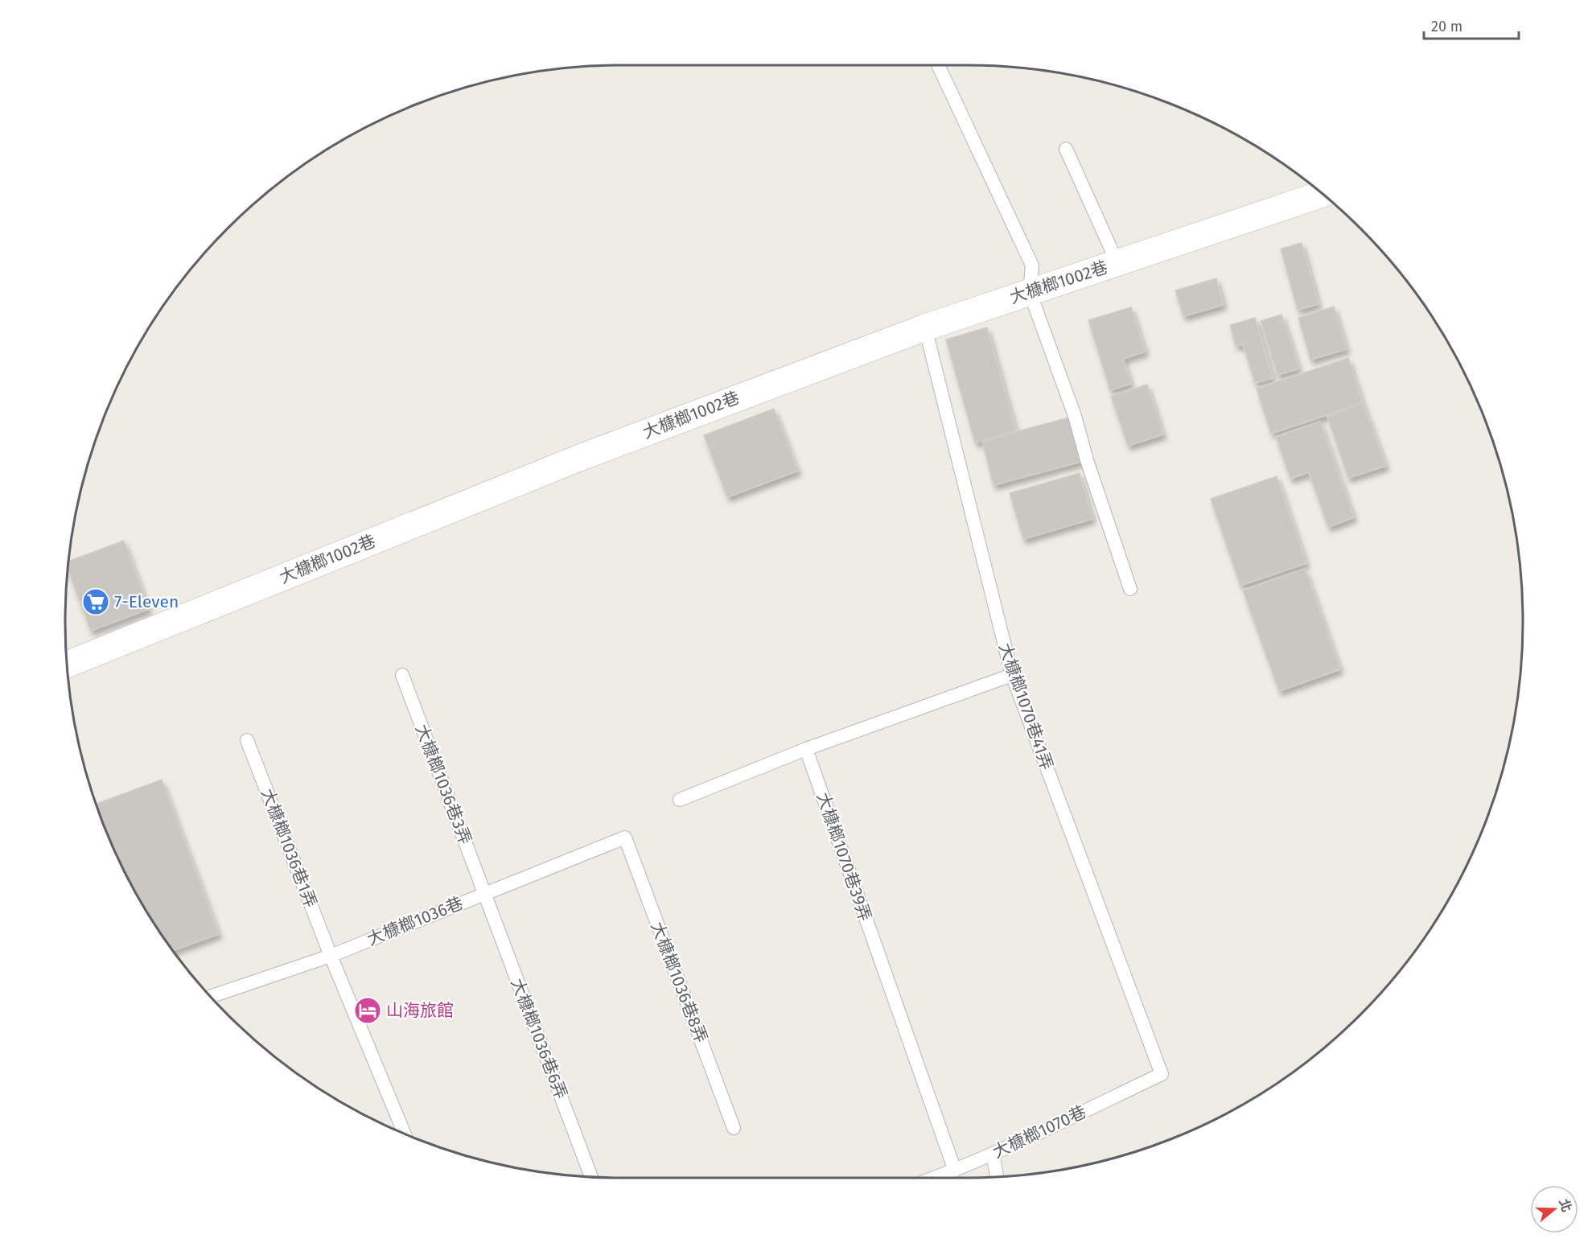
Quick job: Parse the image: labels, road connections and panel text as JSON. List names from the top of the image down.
{
  "streets": {
    "street": ["大槺榔1002巷"],
    "lane": [
      "大槺榔1070巷41弄",
      "大槺榔1036巷3弄",
      "大槺榔1036巷1弄",
      "大槺榔1070巷39弄",
      "大槺榔1036巷",
      "大槺榔1036巷8弄",
      "大槺榔1036巷6弄",
      "大槺榔1070巷"
    ]
  },
  "crossings": [
    ["大槺榔1002巷", "大槺榔1070巷41弄"],
    ["大槺榔1070巷41弄", "大槺榔1070巷"],
    ["大槺榔1036巷3弄", "大槺榔1036巷"],
    ["大槺榔1036巷3弄", "大槺榔1036巷6弄"],
    ["大槺榔1036巷1弄", "大槺榔1036巷"],
    ["大槺榔1070巷39弄", "大槺榔1070巷"],
    ["大槺榔1036巷", "大槺榔1036巷8弄"],
    ["大槺榔1036巷", "大槺榔1036巷6弄"]
  ],
  "places": {
    "supermarket": ["7-Eleven"],
    "hotel": ["山海旅館"]
  },
  "scale_bar": "20 m",
  "north": "right"
}
